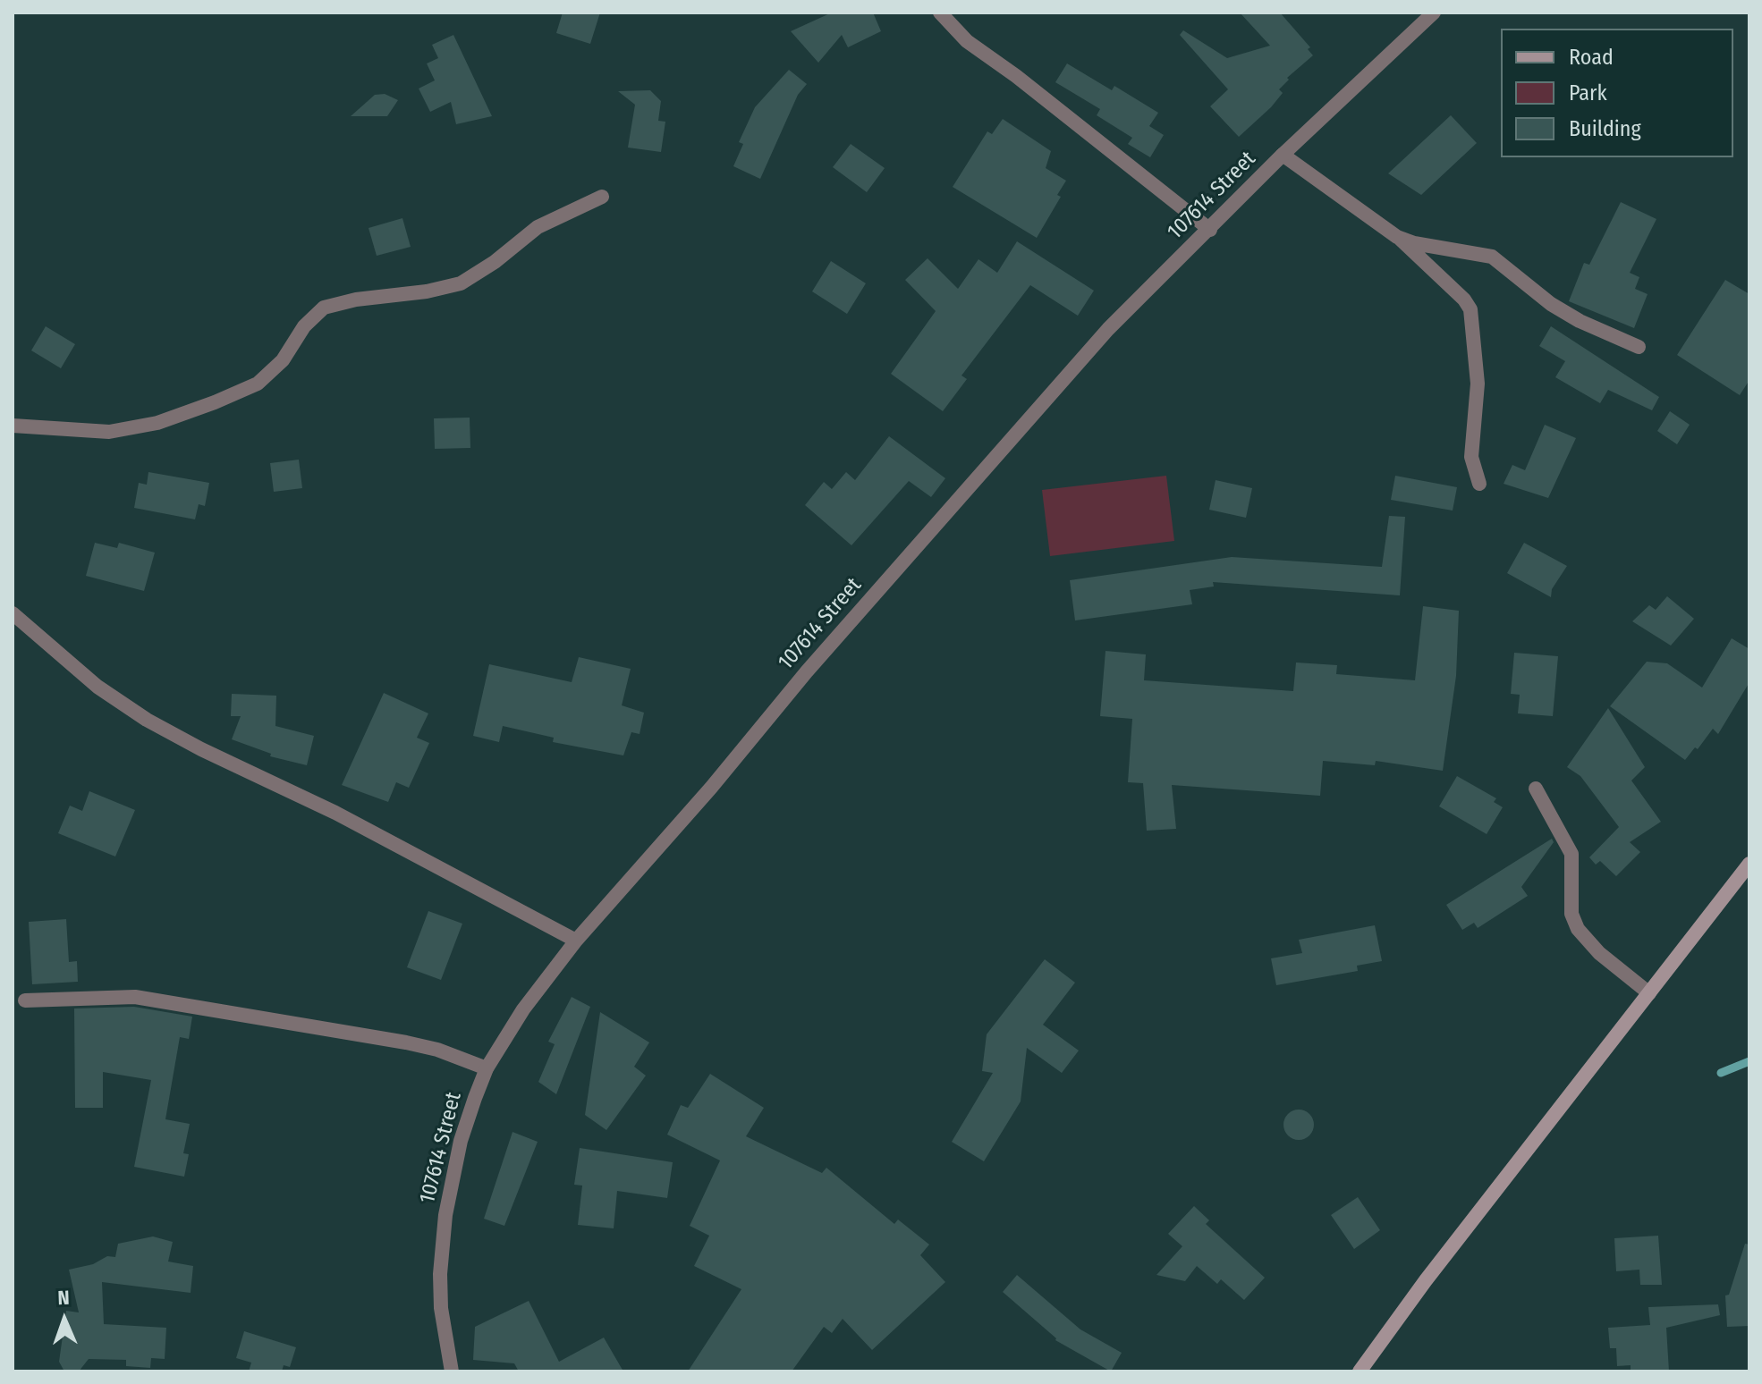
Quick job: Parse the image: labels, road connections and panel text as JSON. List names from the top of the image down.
{
  "streets": {
    "street": ["107614 Street"]
  },
  "legend": ["Road", "Park", "Building"],
  "north": "top"
}
